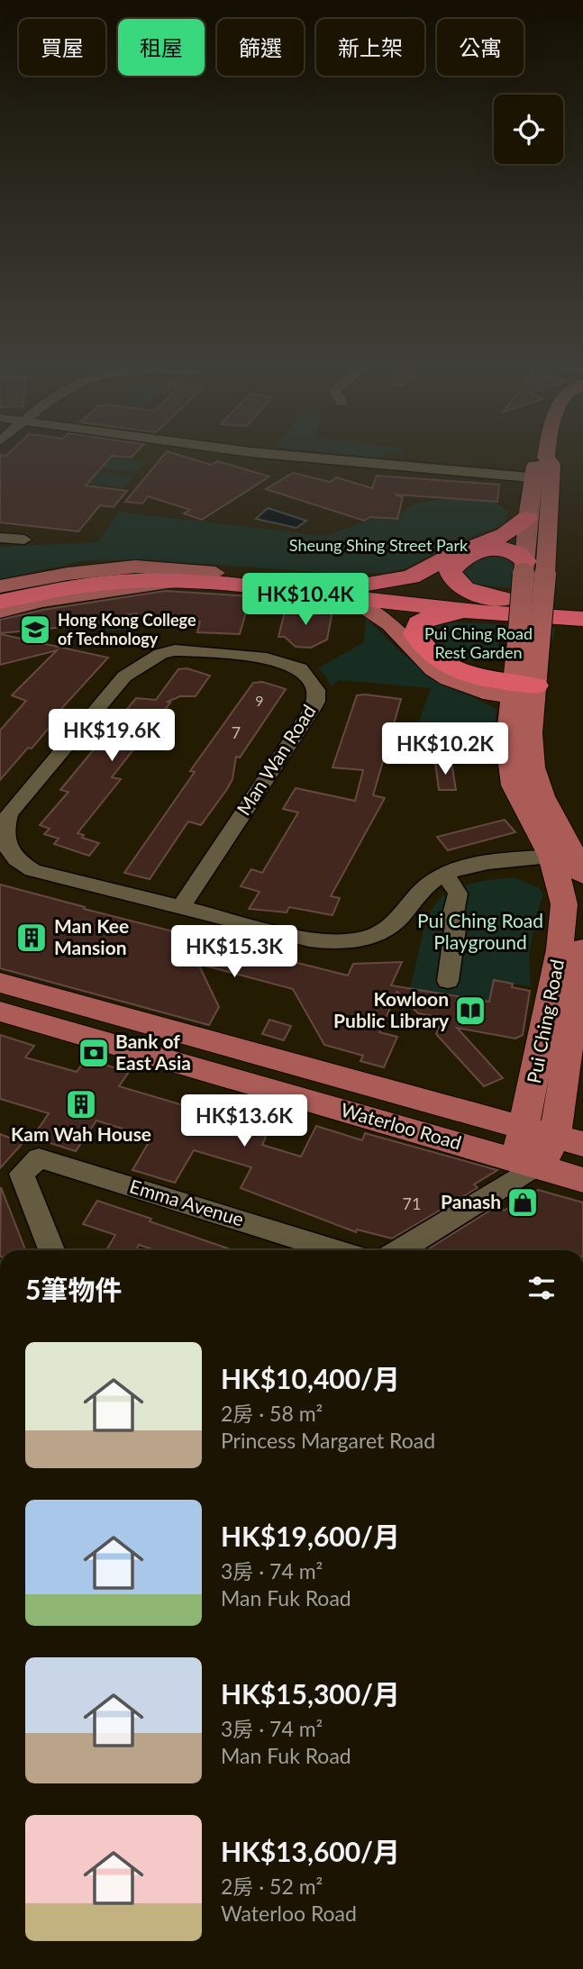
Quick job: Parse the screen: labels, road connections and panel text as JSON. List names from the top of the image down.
{
  "streets": {
    "main road": ["Pui Ching Road", "Waterloo Road"],
    "street": ["Man Wan Road", "Emma Avenue"]
  },
  "crossings": [
    ["Pui Ching Road", "Waterloo Road"]
  ],
  "parks": ["Sheung Shing Street Park", "Pui Ching Road Rest Garden", "Pui Ching Road Playground"],
  "places": {
    "school or university": ["Hong Kong College of Technology"],
    "building": ["Man Kee Mansion", "Kam Wah House"],
    "library": ["Kowloon Public Library"],
    "bank": ["Bank of East Asia"],
    "shop": ["Panash"]
  },
  "house_numbers": ["9", "7", "71"],
  "page": {
    "chip": [
      "買屋",
      "租屋",
      "篩選",
      "新上架",
      "公寓"
    ],
    "price": [
      "HK$10.4K",
      "HK$19.6K",
      "HK$10.2K",
      "HK$15.3K",
      "HK$13.6K"
    ],
    "heading": "5筆物件",
    "list": [
      {
        "name": "HK$10,400/月",
        "note": "2房 · 58 m² · Princess Margaret Road"
      },
      {
        "name": "HK$19,600/月",
        "note": "3房 · 74 m² · Man Fuk Road"
      },
      {
        "name": "HK$15,300/月",
        "note": "3房 · 74 m² · Man Fuk Road"
      },
      {
        "name": "HK$13,600/月",
        "note": "2房 · 52 m² · Waterloo Road"
      }
    ]
  }
}
